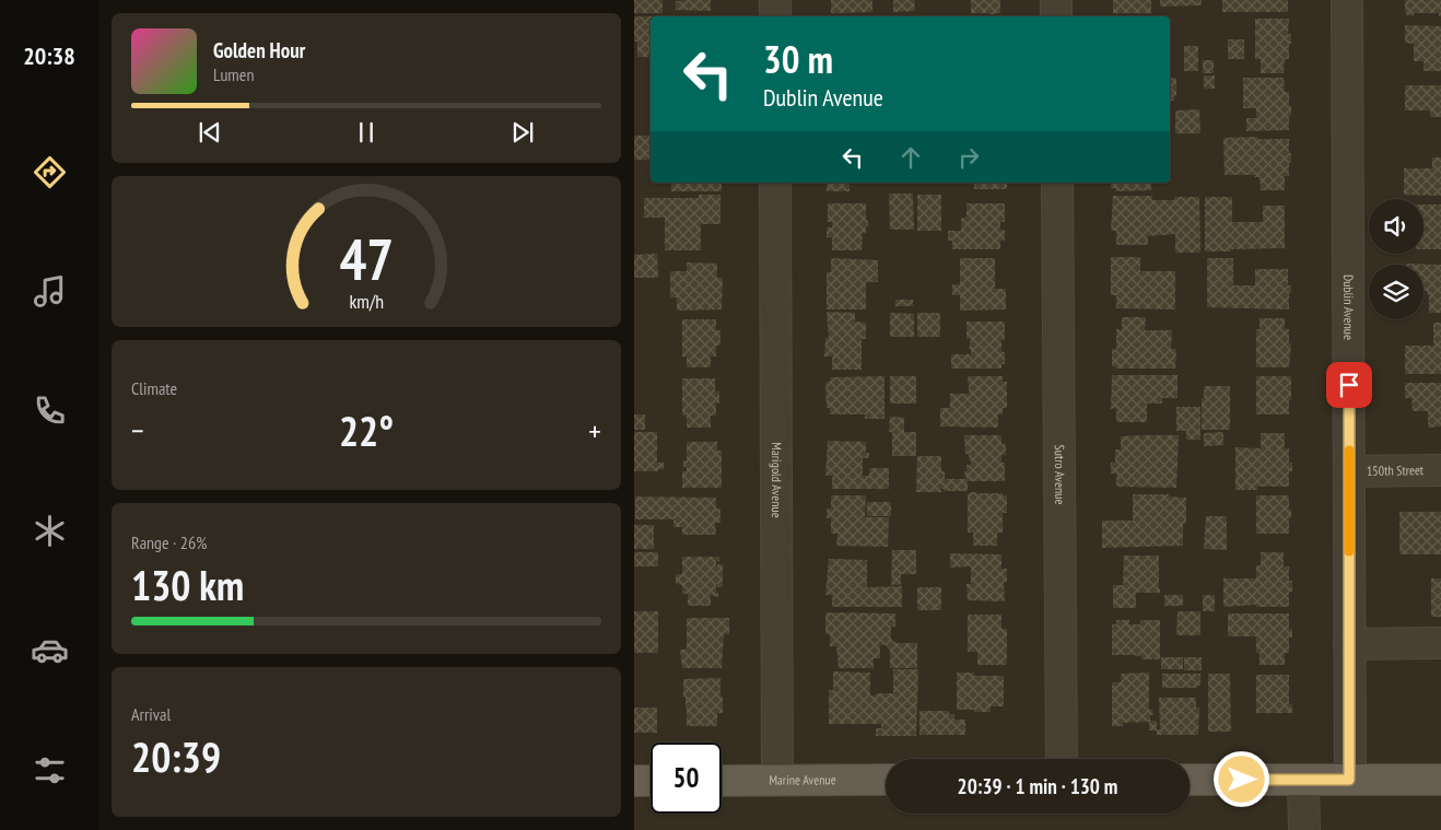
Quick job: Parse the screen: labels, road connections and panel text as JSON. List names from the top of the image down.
{
  "streets": {
    "main road": ["Marine Avenue"],
    "street": [
      "Dublin Avenue",
      "150th Street",
      "Sutro Avenue",
      "Marigold Avenue"
    ]
  },
  "crossings": [
    ["Dublin Avenue", "150th Street"],
    ["Marigold Avenue", "Marine Avenue"]
  ],
  "page": {
    "tabs": "20:38",
    "turn": ["30 m", "Dublin Avenue"],
    "song": ["Golden Hour", "Lumen"],
    "tile": [
      "Climate",
      ["Range · 26%", "130 km"],
      ["Arrival", "20:39"]
    ],
    "heat": ["−", "22°", "+"],
    "limit": "50",
    "trip": "20:39 · 1 min · 130 m",
    "gauge": ["47", "km/h"]
  }
}
